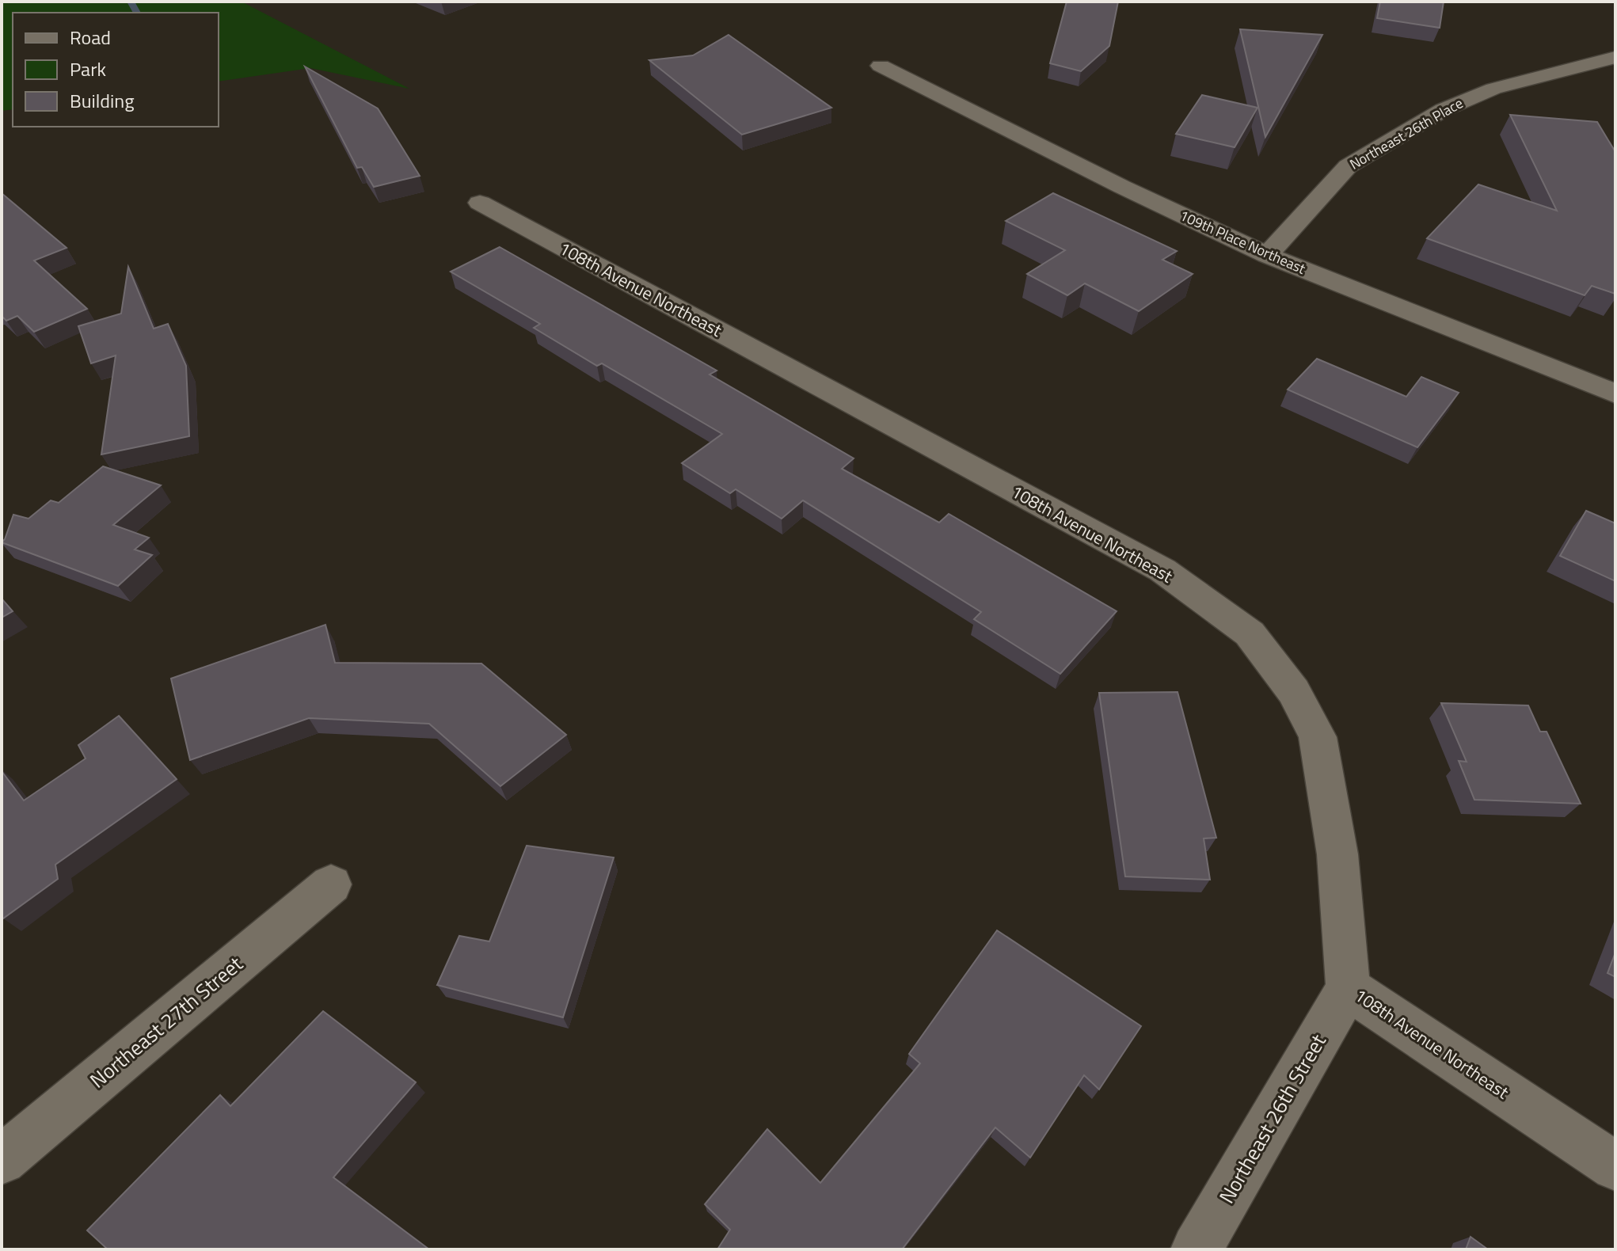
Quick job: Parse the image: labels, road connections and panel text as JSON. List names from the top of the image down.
{
  "streets": {
    "street": [
      "Northeast 26th Place",
      "109th Place Northeast",
      "108th Avenue Northeast",
      "Northeast 27th Street",
      "Northeast 26th Street"
    ]
  },
  "crossings": [
    ["Northeast 26th Place", "109th Place Northeast"],
    ["108th Avenue Northeast", "Northeast 26th Street"]
  ],
  "legend": ["Road", "Park", "Building"]
}
